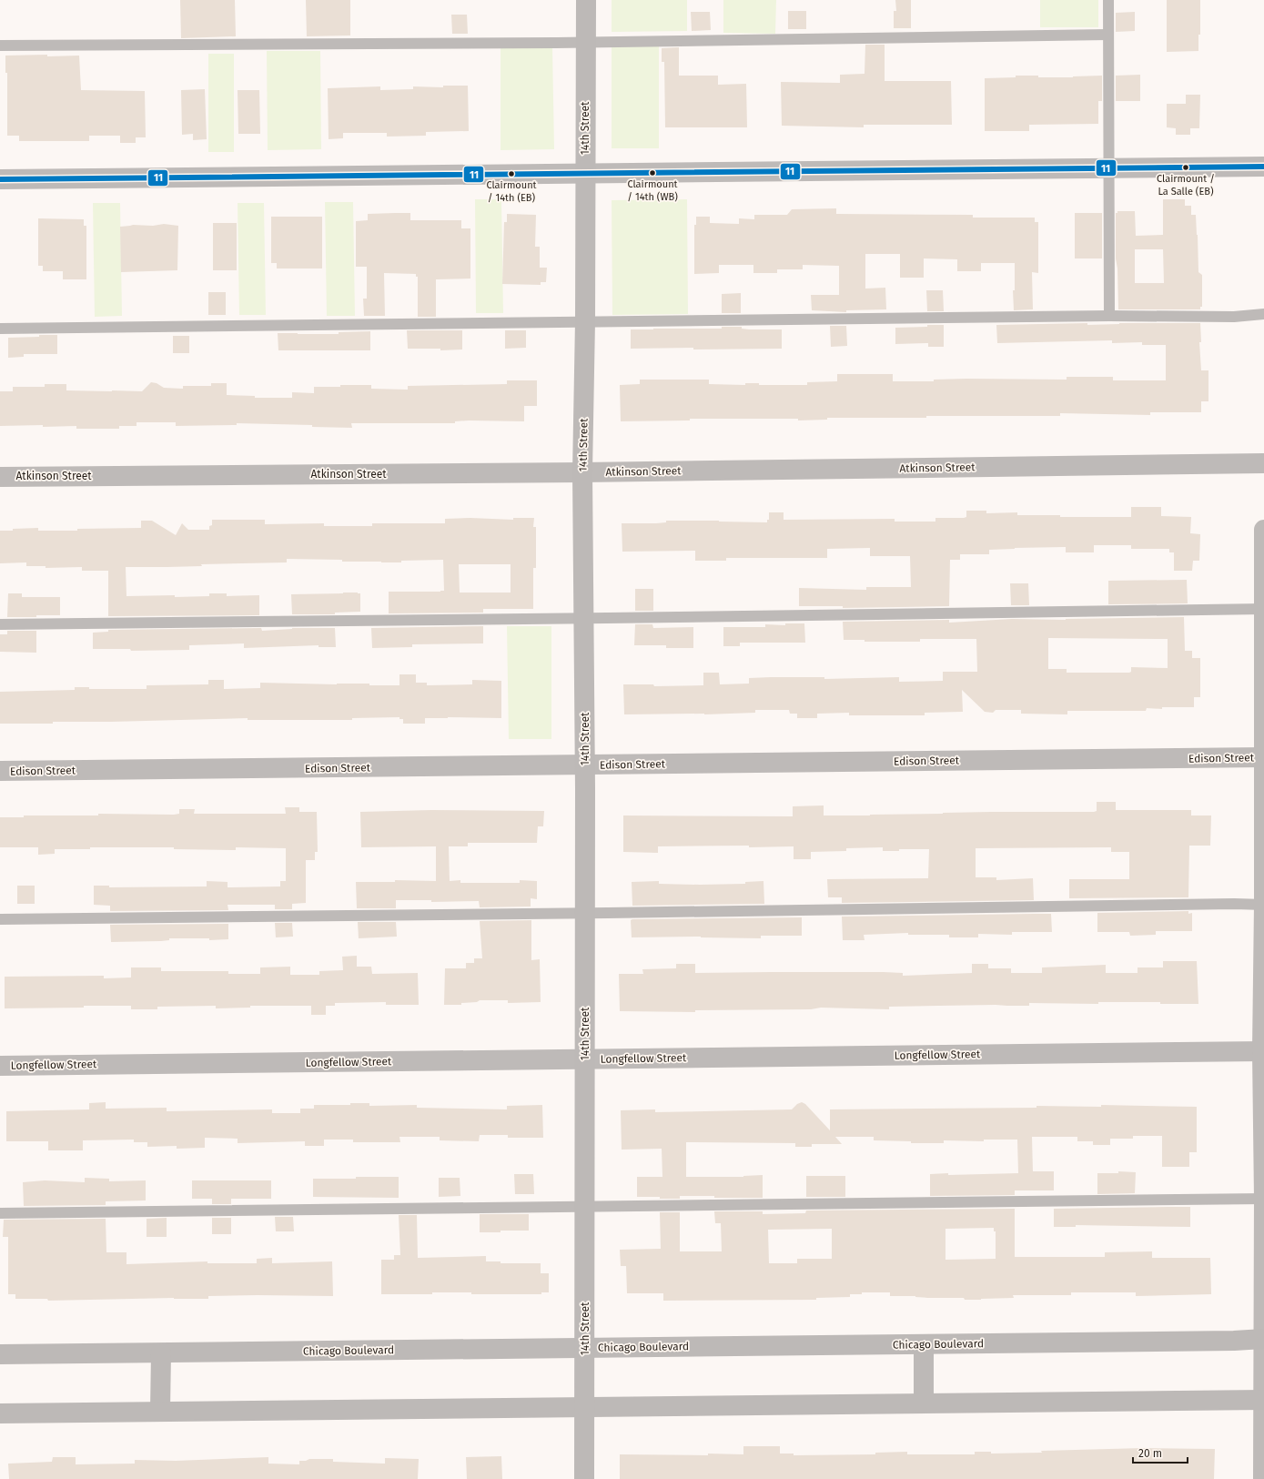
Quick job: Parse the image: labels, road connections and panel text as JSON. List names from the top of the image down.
{
  "streets": {
    "street": [
      "14th Street",
      "Atkinson Street",
      "Edison Street",
      "Longfellow Street",
      "Chicago Boulevard"
    ]
  },
  "crossings": [
    ["14th Street", "Atkinson Street"],
    ["14th Street", "Edison Street"],
    ["14th Street", "Longfellow Street"],
    ["14th Street", "Chicago Boulevard"]
  ],
  "places": ["Clairmount / La Salle (EB)", "Clairmount / 14th (WB)", "Clairmount / 14th (EB)"],
  "lines": ["transit line 11"],
  "scale_bar": "20 m"
}
